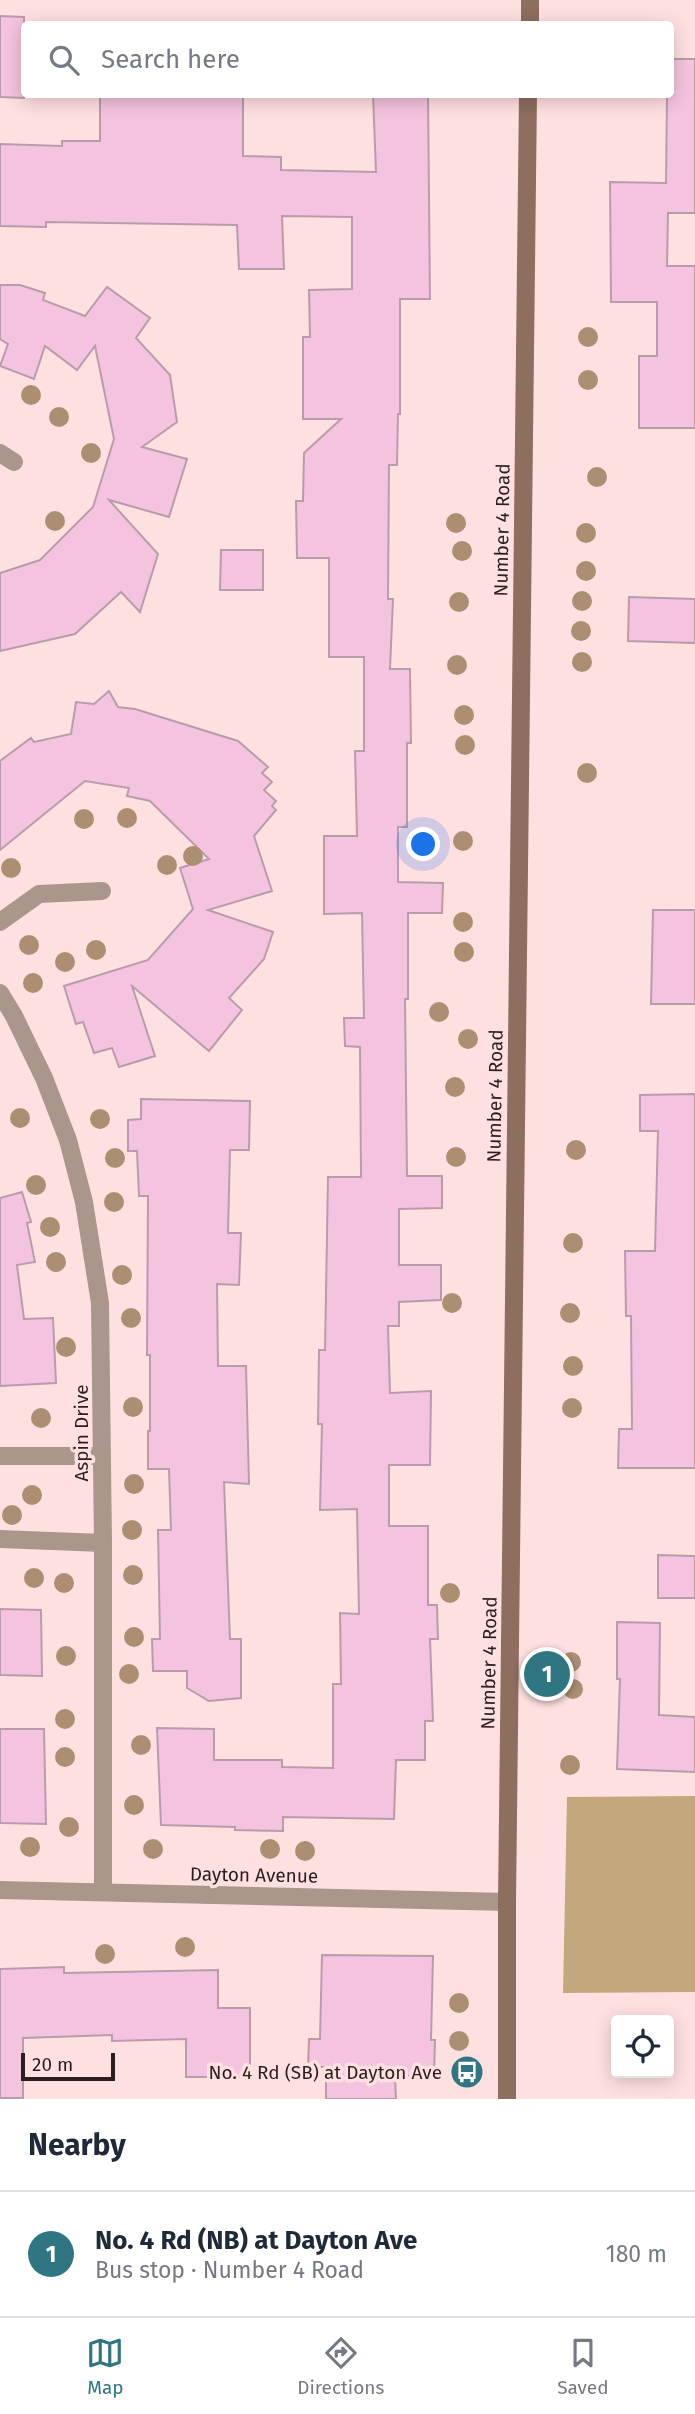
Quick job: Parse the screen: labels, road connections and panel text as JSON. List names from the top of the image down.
{
  "streets": {
    "main road": ["Number 4 Road"],
    "street": ["Aspin Drive", "Dayton Avenue"]
  },
  "crossings": [
    ["Number 4 Road", "Dayton Avenue"],
    ["Aspin Drive", "Dayton Avenue"]
  ],
  "places": {
    "bus stop": ["No. 4 Rd (SB) at Dayton Ave"]
  },
  "scale_bar": "20 m",
  "page": {
    "search": "Search here",
    "pins": "1",
    "scale": "20 m",
    "heading": "Nearby",
    "list": [
      {
        "mark": "1",
        "name": "No. 4 Rd (NB) at Dayton Ave",
        "note": "Bus stop · Number 4 Road",
        "value": "180 m"
      }
    ],
    "nav": ["Map", "Directions", "Saved"]
  }
}
